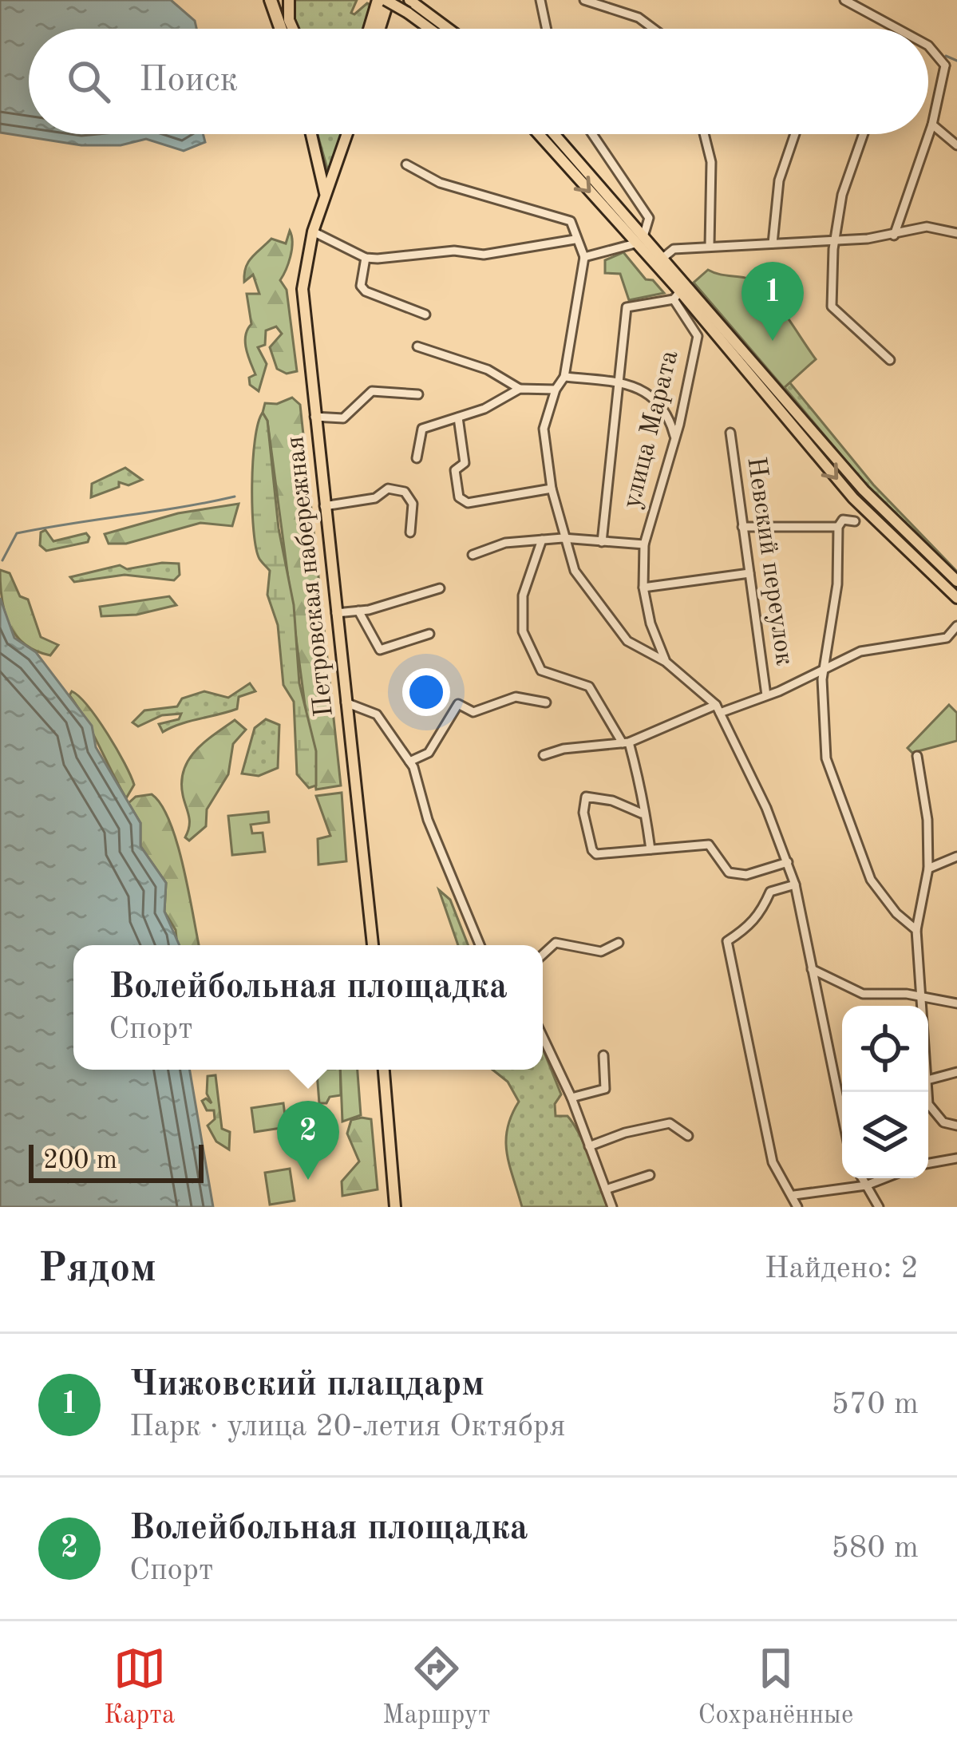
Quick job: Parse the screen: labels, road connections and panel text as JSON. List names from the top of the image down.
{
  "streets": {
    "main road": ["Петровская набережная"],
    "street": ["улица Марата", "Невский переулок"]
  },
  "scale_bar": "200 m",
  "page": {
    "search": "Поиск",
    "pins": ["1", "2"],
    "popup": ["Волейбольная площадка", "Спорт"],
    "scale": "200 m",
    "heading": ["Рядом", "Найдено: 2"],
    "list": [
      {
        "mark": "1",
        "name": "Чижовский плацдарм",
        "note": "Парк · улица 20-летия Октября",
        "value": "570 m"
      },
      {
        "mark": "2",
        "name": "Волейбольная площадка",
        "note": "Спорт",
        "value": "580 m"
      }
    ],
    "nav": ["Карта", "Маршрут", "Сохранённые"]
  }
}
